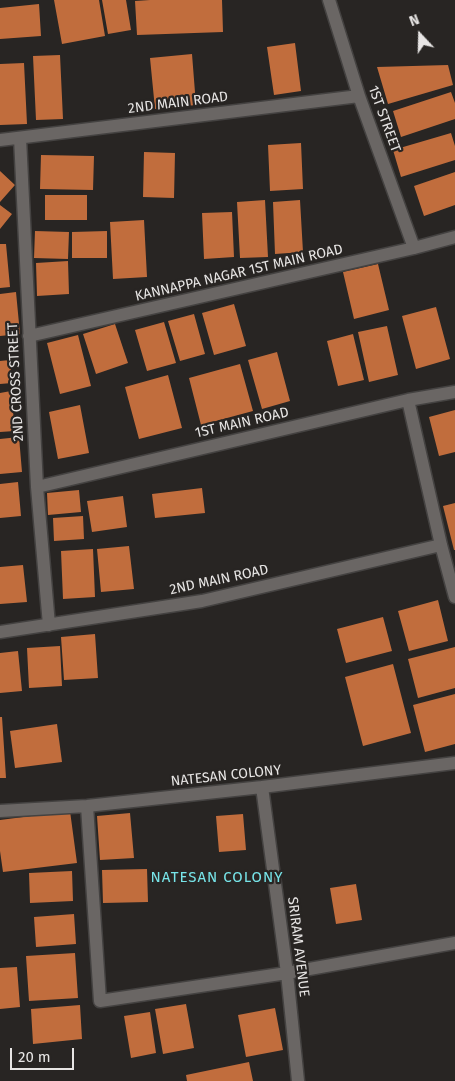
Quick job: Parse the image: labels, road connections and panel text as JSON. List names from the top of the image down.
{
  "streets": {
    "street": [
      "2ND MAIN ROAD",
      "1ST STREET",
      "KANNAPPA NAGAR 1ST MAIN ROAD",
      "2ND CROSS STREET",
      "1ST MAIN ROAD",
      "NATESAN COLONY",
      "SRIRAM AVENUE"
    ]
  },
  "crossings": [
    ["2ND MAIN ROAD", "1ST STREET"],
    ["2ND MAIN ROAD", "2ND CROSS STREET"],
    ["1ST STREET", "KANNAPPA NAGAR 1ST MAIN ROAD"],
    ["KANNAPPA NAGAR 1ST MAIN ROAD", "2ND CROSS STREET"],
    ["2ND CROSS STREET", "1ST MAIN ROAD"],
    ["NATESAN COLONY", "SRIRAM AVENUE"]
  ],
  "districts": ["NATESAN COLONY"],
  "scale_bar": "20 m",
  "north": "top"
}
